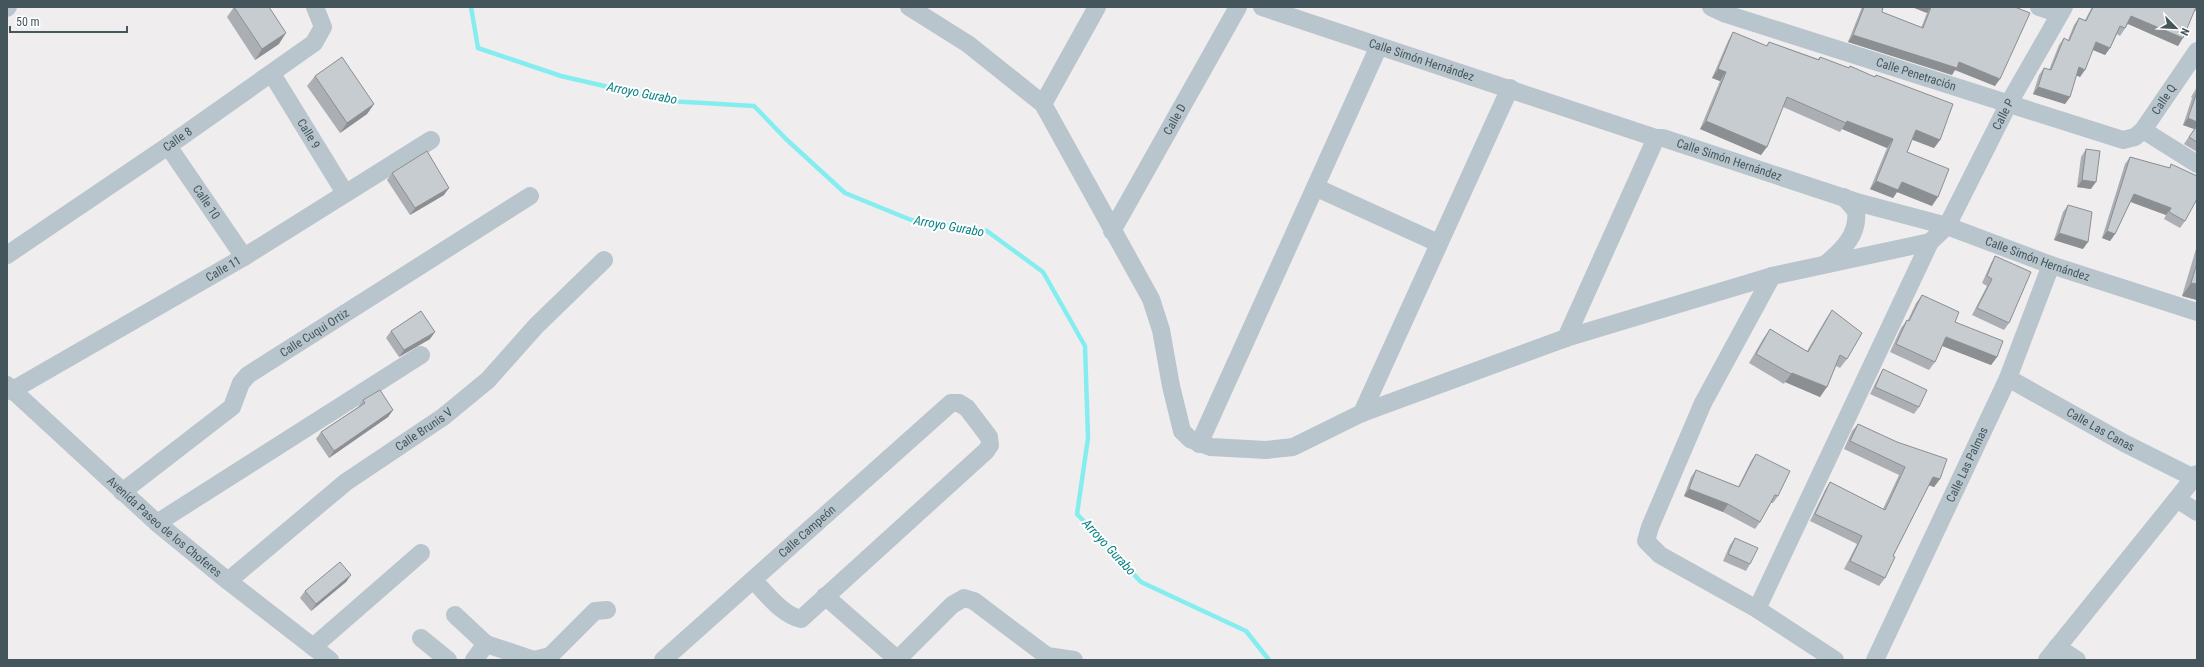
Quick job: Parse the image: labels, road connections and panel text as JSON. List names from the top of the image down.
{
  "streets": {
    "street": [
      "Calle Simón Hernández",
      "Calle Penetración",
      "Calle Q",
      "Calle P",
      "Calle D",
      "Calle 9",
      "Calle 8",
      "Calle 10",
      "Calle 11",
      "Calle Cuqui Ortiz",
      "Calle Brunis V",
      "Calle Las Canas",
      "Calle Las Palmas",
      "Avenida Paseo de los Choferes",
      "Calle Campeón"
    ]
  },
  "crossings": [
    ["Calle Simón Hernández", "Calle P"],
    ["Calle Simón Hernández", "Calle Las Palmas"],
    ["Calle Penetración", "Calle Q"],
    ["Calle Penetración", "Calle P"],
    ["Calle 9", "Calle 8"],
    ["Calle 9", "Calle 11"],
    ["Calle 8", "Calle 10"],
    ["Calle 10", "Calle 11"],
    ["Calle 11", "Avenida Paseo de los Choferes"],
    ["Calle Cuqui Ortiz", "Avenida Paseo de los Choferes"],
    ["Calle Brunis V", "Avenida Paseo de los Choferes"],
    ["Calle Las Canas", "Calle Las Palmas"]
  ],
  "water": ["Arroyo Gurabo"],
  "scale_bar": "50 m",
  "north": "bottom right"
}
